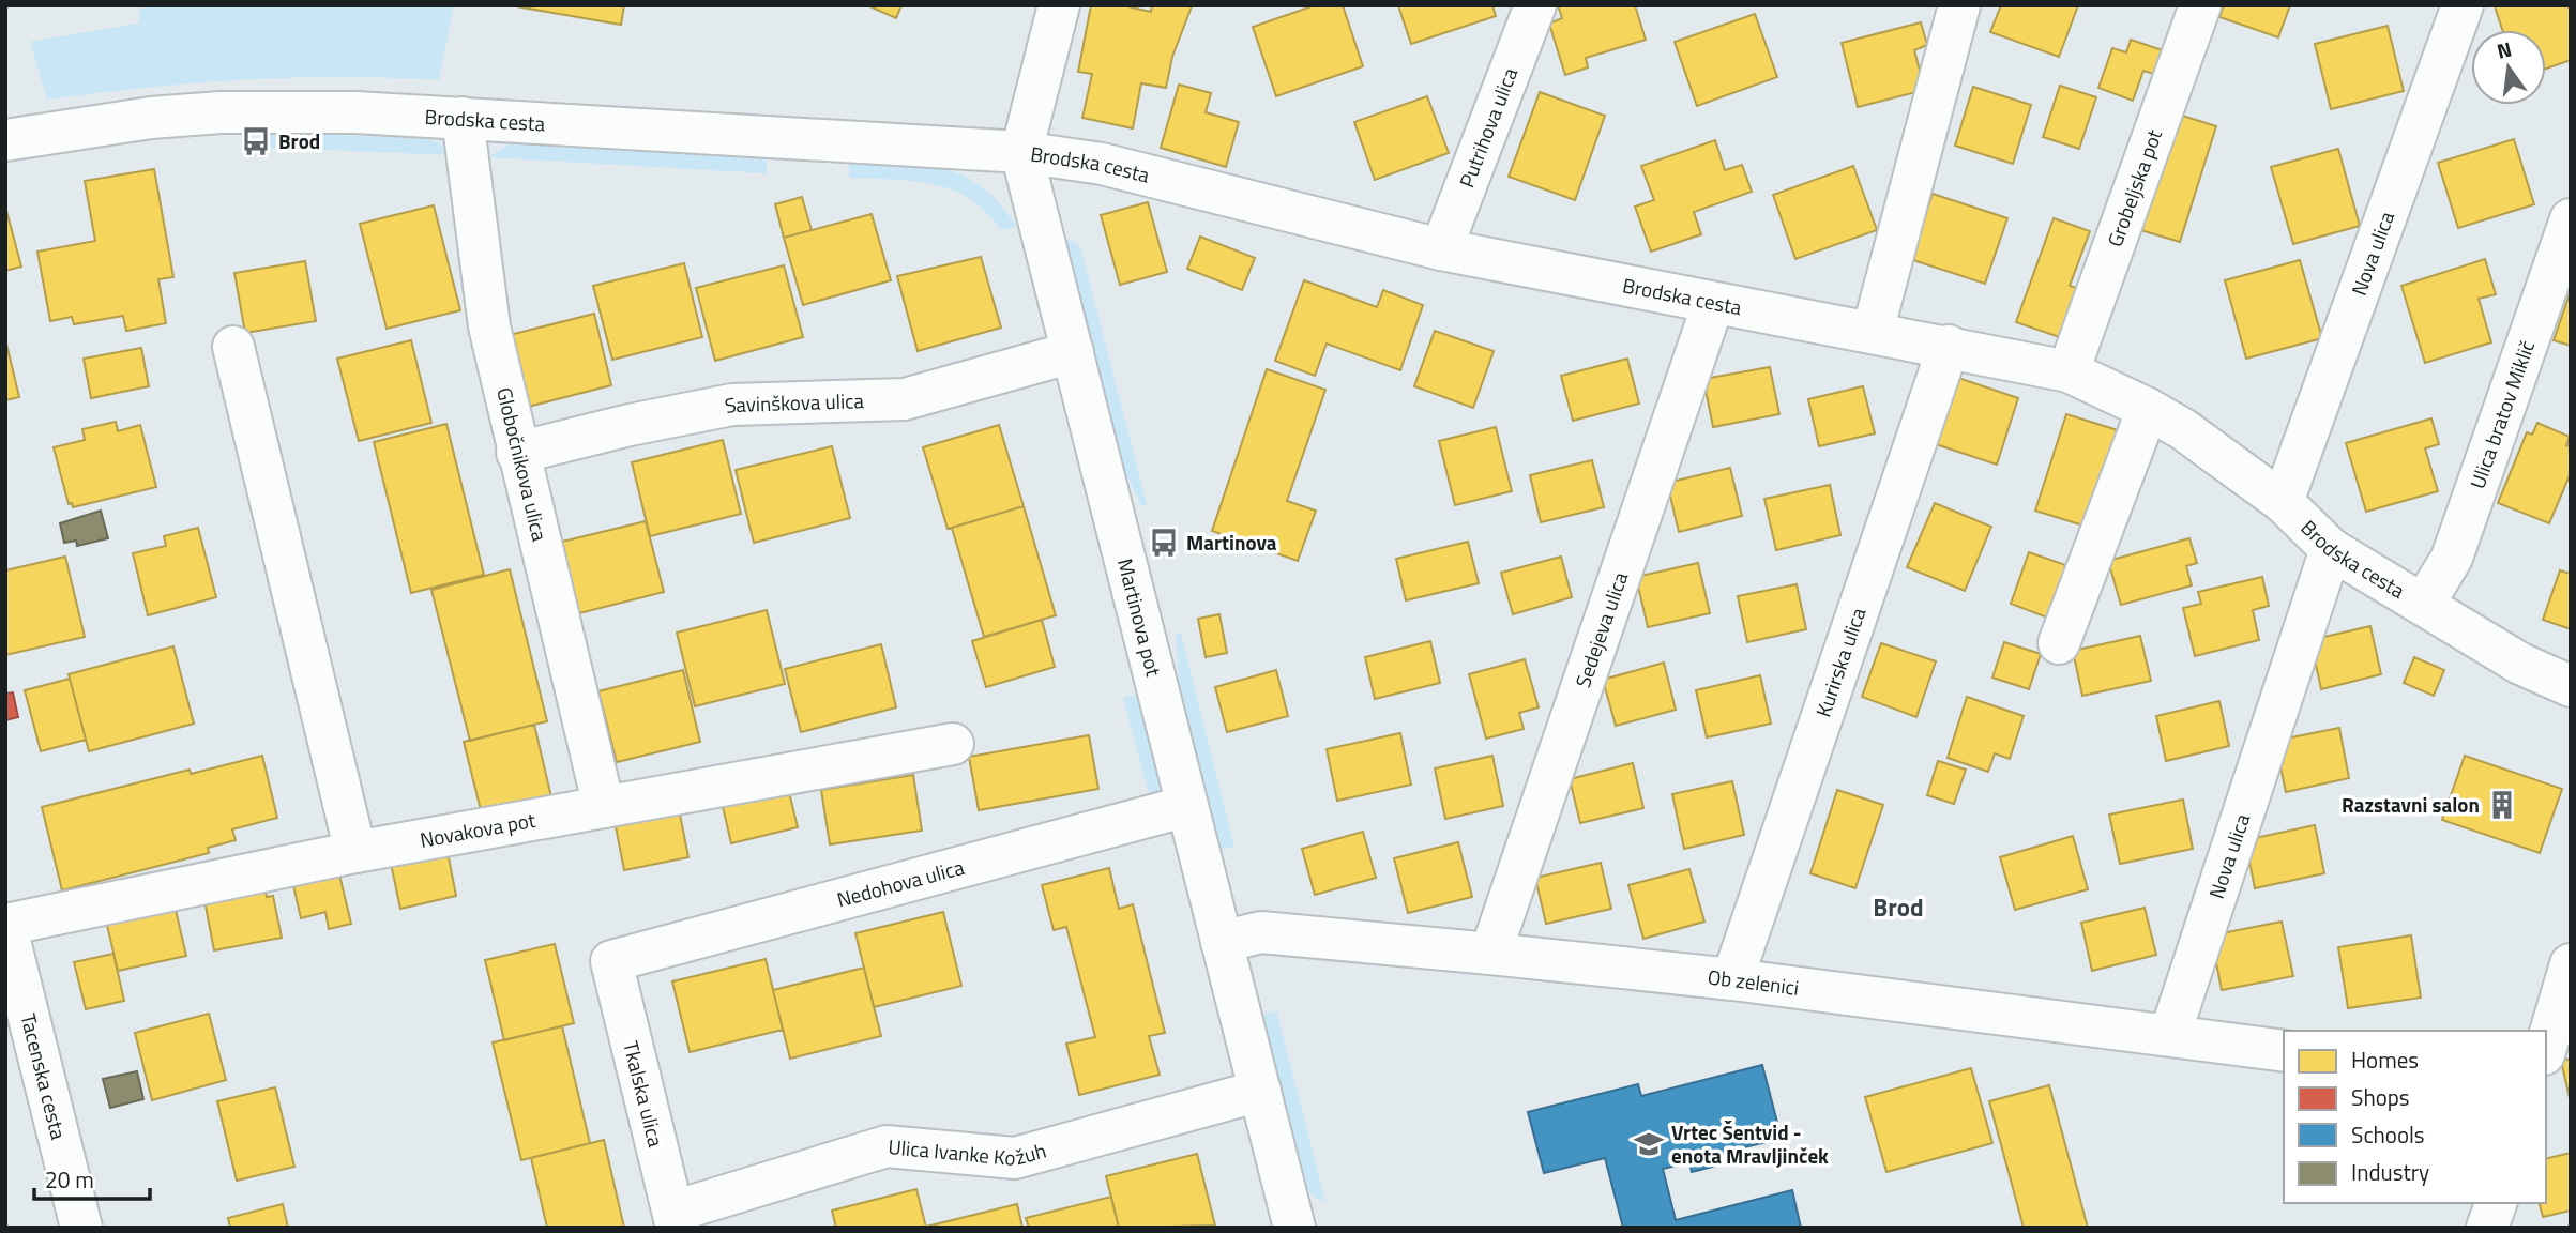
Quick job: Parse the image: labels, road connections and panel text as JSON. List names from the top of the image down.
{
  "streets": {
    "street": [
      "Brodska cesta",
      "Putrihova ulica",
      "Grobeljska pot",
      "Nova ulica",
      "Savinškova ulica",
      "Ulica bratov Miklič",
      "Globočnikova ulica",
      "Martinova pot",
      "Sedejeva ulica",
      "Kurirska ulica",
      "Novakova pot",
      "Nedohova ulica",
      "Ob zelenici",
      "Tacenska cesta",
      "Tkalska ulica",
      "Ulica Ivanke Kožuh"
    ]
  },
  "crossings": [
    ["Brodska cesta", "Putrihova ulica"],
    ["Brodska cesta", "Grobeljska pot"],
    ["Brodska cesta", "Nova ulica"],
    ["Brodska cesta", "Ulica bratov Miklič"],
    ["Brodska cesta", "Globočnikova ulica"],
    ["Brodska cesta", "Martinova pot"],
    ["Brodska cesta", "Sedejeva ulica"],
    ["Brodska cesta", "Kurirska ulica"],
    ["Nova ulica", "Ob zelenici"],
    ["Savinškova ulica", "Globočnikova ulica"],
    ["Savinškova ulica", "Martinova pot"],
    ["Globočnikova ulica", "Novakova pot"],
    ["Martinova pot", "Nedohova ulica"],
    ["Martinova pot", "Ob zelenici"],
    ["Martinova pot", "Ulica Ivanke Kožuh"],
    ["Sedejeva ulica", "Ob zelenici"],
    ["Kurirska ulica", "Ob zelenici"],
    ["Novakova pot", "Tacenska cesta"],
    ["Nedohova ulica", "Tkalska ulica"],
    ["Tkalska ulica", "Ulica Ivanke Kožuh"]
  ],
  "districts": ["Brod"],
  "places": {
    "bus stop": ["Brod", "Martinova"],
    "building": ["Razstavni salon"],
    "school or university": ["Vrtec Šentvid - enota Mravljinček"]
  },
  "legend": [
    "Homes",
    "Shops",
    "Schools",
    "Industry"
  ],
  "scale_bar": "20 m",
  "north": "top"
}
